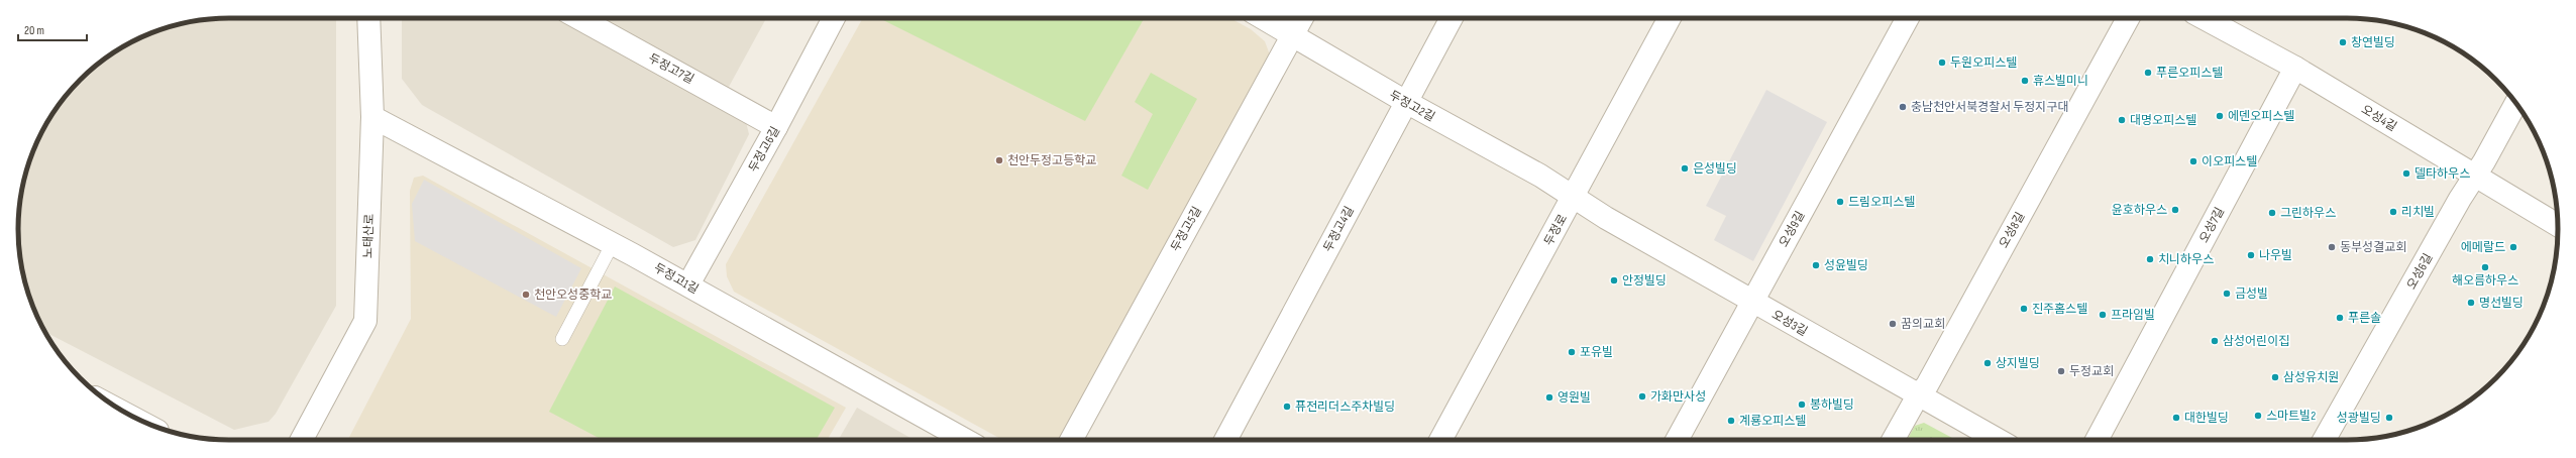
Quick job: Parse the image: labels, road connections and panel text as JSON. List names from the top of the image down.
{
  "streets": {
    "street": [
      "두정고7길",
      "두정고2길",
      "오성4길",
      "두정고6길",
      "오성7길",
      "두정고5길",
      "두정고4길",
      "오성9길",
      "두정로",
      "오성8길",
      "노태산로",
      "오성6길",
      "두정고1길",
      "오성3길"
    ]
  },
  "crossings": [
    ["두정고7길", "두정고6길"],
    ["두정고2길", "두정고5길"],
    ["두정고2길", "두정고4길"],
    ["두정고2길", "두정로"],
    ["두정고2길", "오성3길"],
    ["오성4길", "오성7길"],
    ["오성4길", "오성6길"],
    ["두정고6길", "두정고1길"],
    ["오성9길", "오성3길"],
    ["두정로", "오성3길"],
    ["오성8길", "오성3길"],
    ["노태산로", "두정고1길"]
  ],
  "places": [
    "창연빌딩",
    "두원오피스텔",
    "푸른오피스텔",
    "휴스빌미니",
    "충남천안서북경찰서 두정지구대",
    "에덴오피스텔",
    "대명오피스텔",
    "천안두정고등학교",
    "이오피스텔",
    "은성빌딩",
    "델타하우스",
    "드림오피스텔",
    "윤호하우스",
    "리치빌",
    "그린하우스",
    "동부성결교회",
    "에메랄드",
    "나우빌",
    "치니하우스",
    "성윤빌딩",
    "해오름하우스",
    "안정빌딩",
    "금성빌",
    "천안오성중학교",
    "명선빌딩",
    "진주홈스텔",
    "프라임빌",
    "푸른솔",
    "꿈의교회",
    "삼성어린이집",
    "포유빌",
    "상지빌딩",
    "두정교회",
    "삼성유치원",
    "가화만사성",
    "영원빌",
    "봉하빌딩",
    "퓨전리더스주차빌딩",
    "스마트빌2",
    "대한빌딩",
    "성광빌딩",
    "계룡오피스텔"
  ],
  "scale_bar": "20 m"
}
